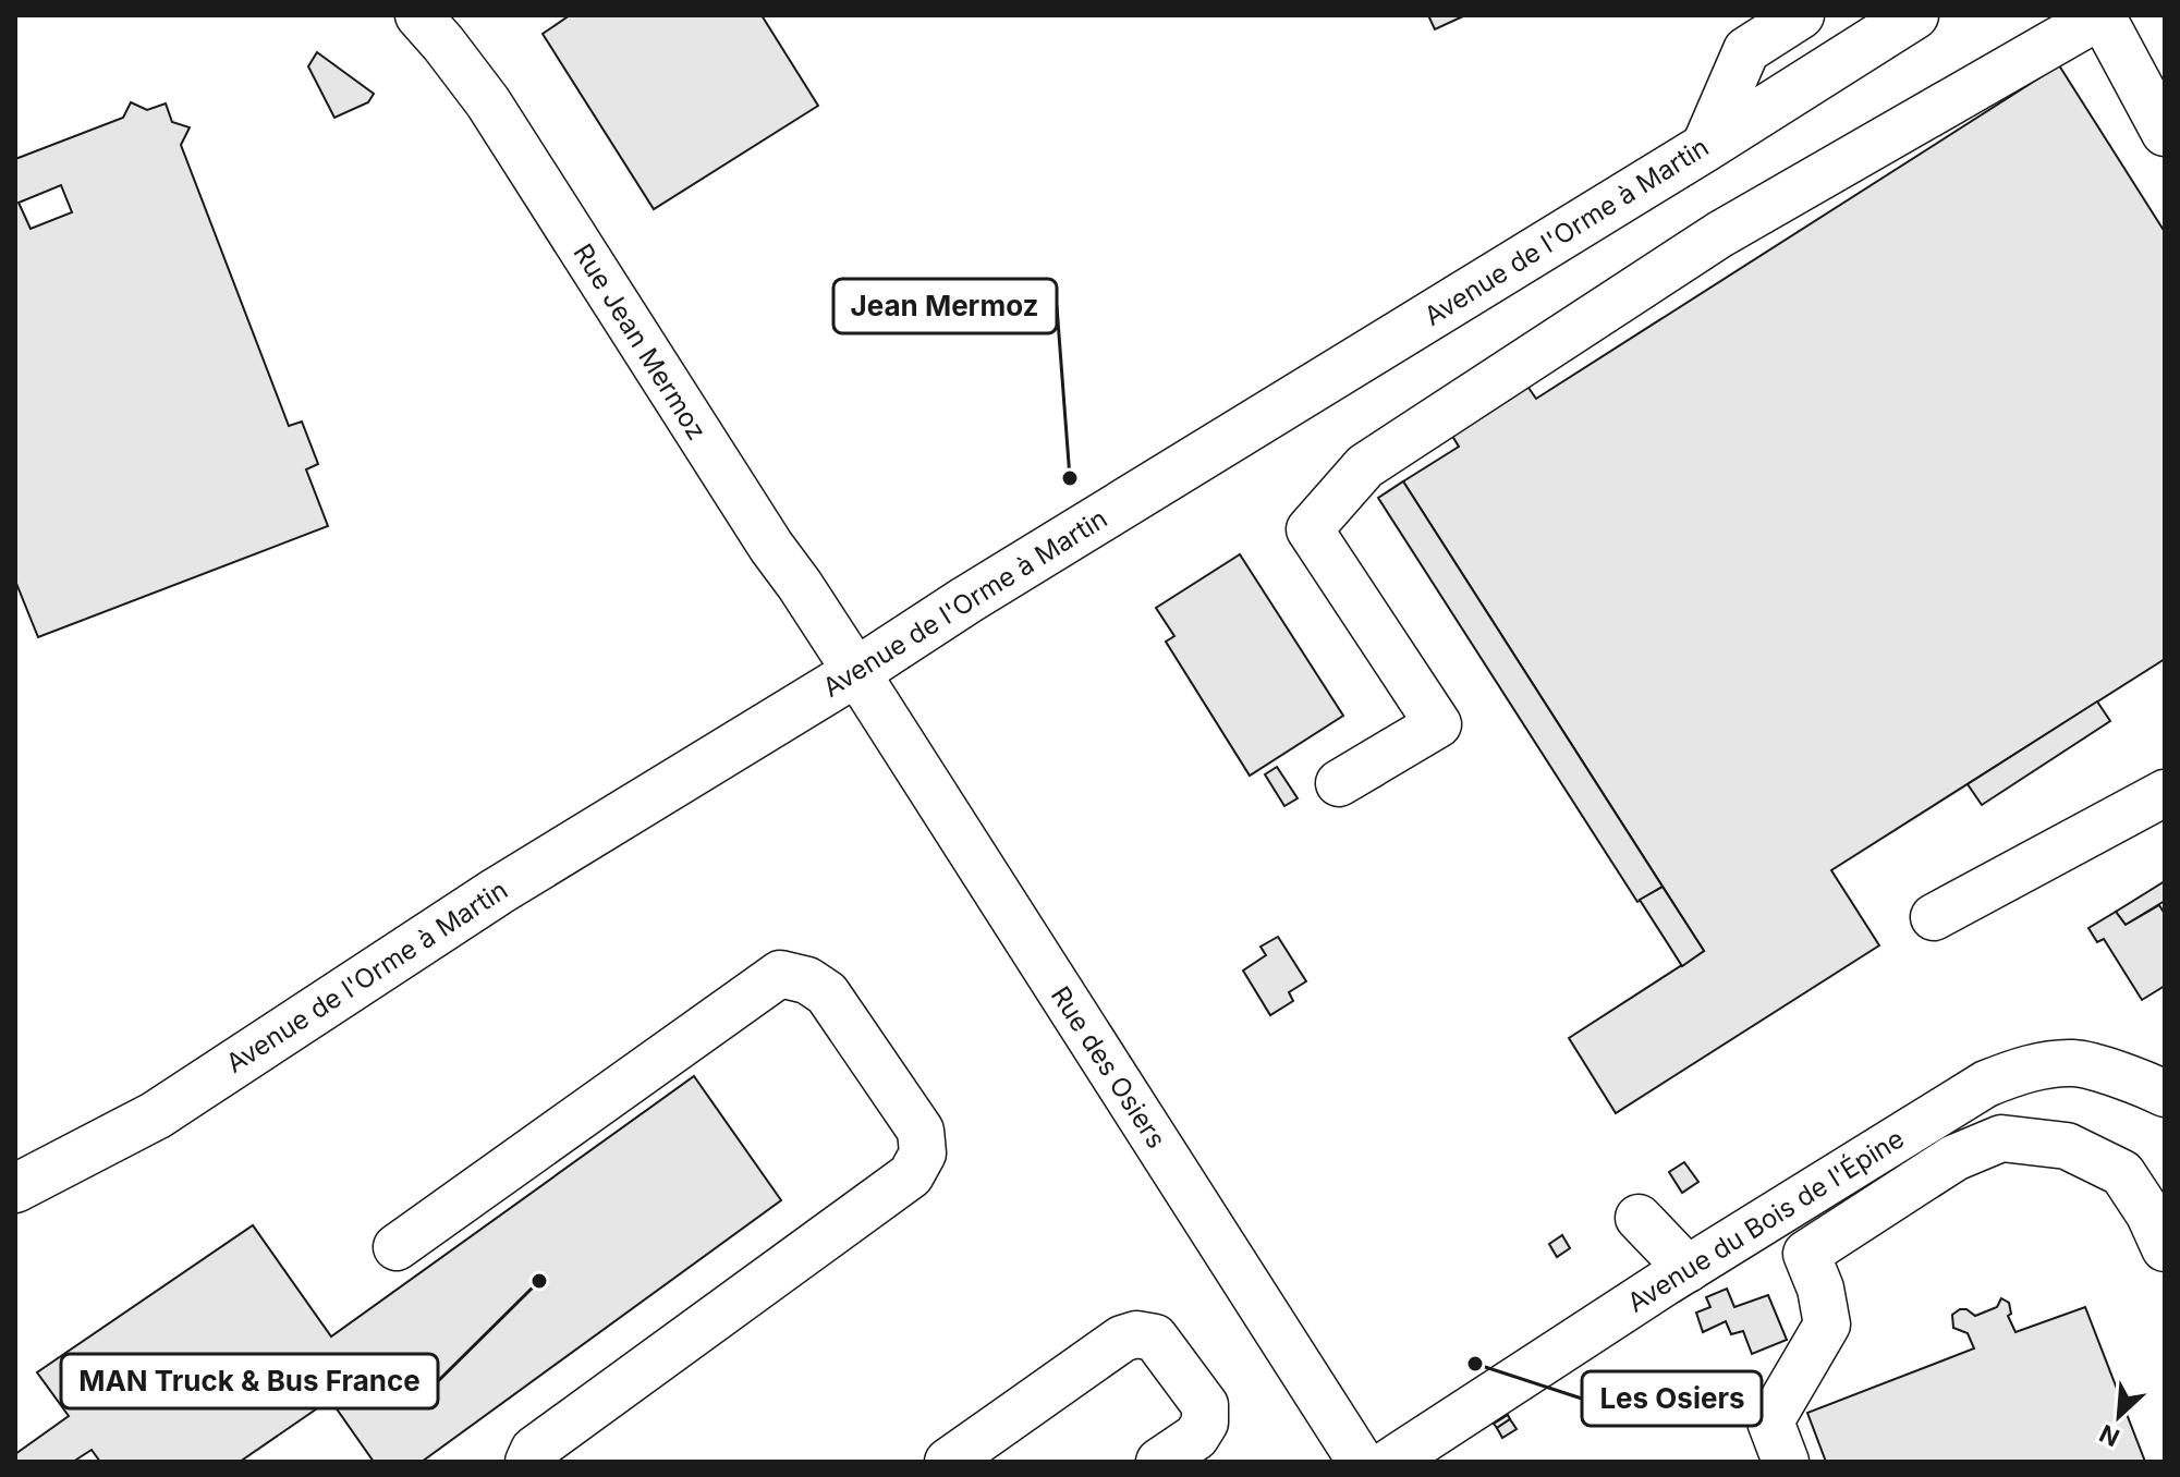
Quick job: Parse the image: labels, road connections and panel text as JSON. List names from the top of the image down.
{
  "streets": {
    "main road": ["Avenue de l'Orme à Martin"],
    "street": ["Rue Jean Mermoz", "Rue des Osiers", "Avenue du Bois de l'Épine"]
  },
  "crossings": [
    ["Avenue de l'Orme à Martin", "Rue Jean Mermoz"],
    ["Avenue de l'Orme à Martin", "Rue des Osiers"],
    ["Rue Jean Mermoz", "Rue des Osiers"]
  ],
  "places": ["Jean Mermoz", "MAN Truck & Bus France", "Les Osiers"],
  "north": "bottom left"
}
